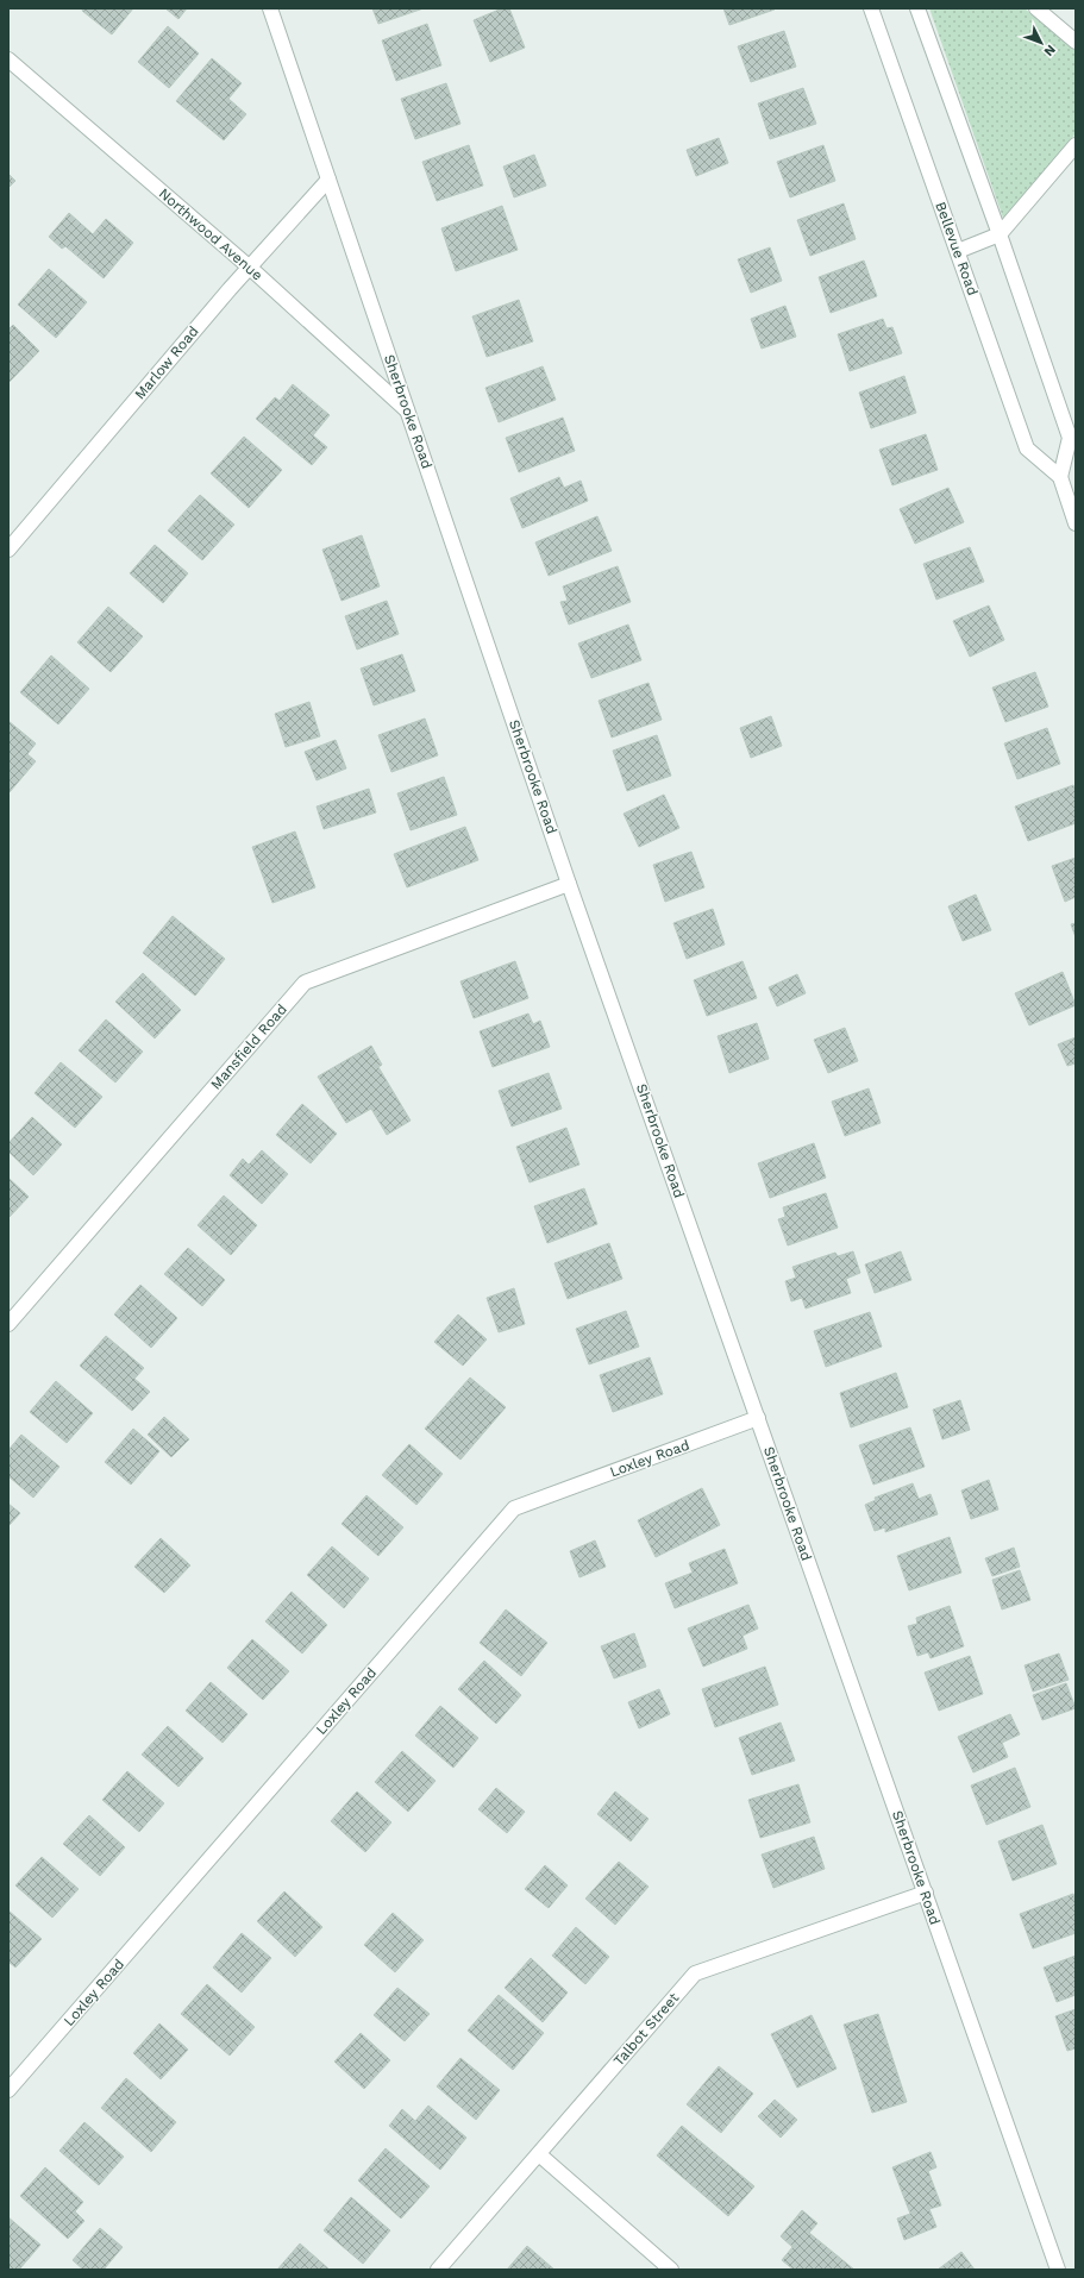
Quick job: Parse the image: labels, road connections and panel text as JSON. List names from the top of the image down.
{
  "streets": {
    "street": [
      "Northwood Avenue",
      "Bellevue Road",
      "Marlow Road",
      "Sherbrooke Road",
      "Mansfield Road",
      "Loxley Road",
      "Talbot Street"
    ]
  },
  "crossings": [
    ["Northwood Avenue", "Marlow Road"],
    ["Northwood Avenue", "Sherbrooke Road"],
    ["Marlow Road", "Sherbrooke Road"],
    ["Sherbrooke Road", "Mansfield Road"],
    ["Sherbrooke Road", "Loxley Road"],
    ["Sherbrooke Road", "Talbot Street"]
  ],
  "north": "bottom right"
}
